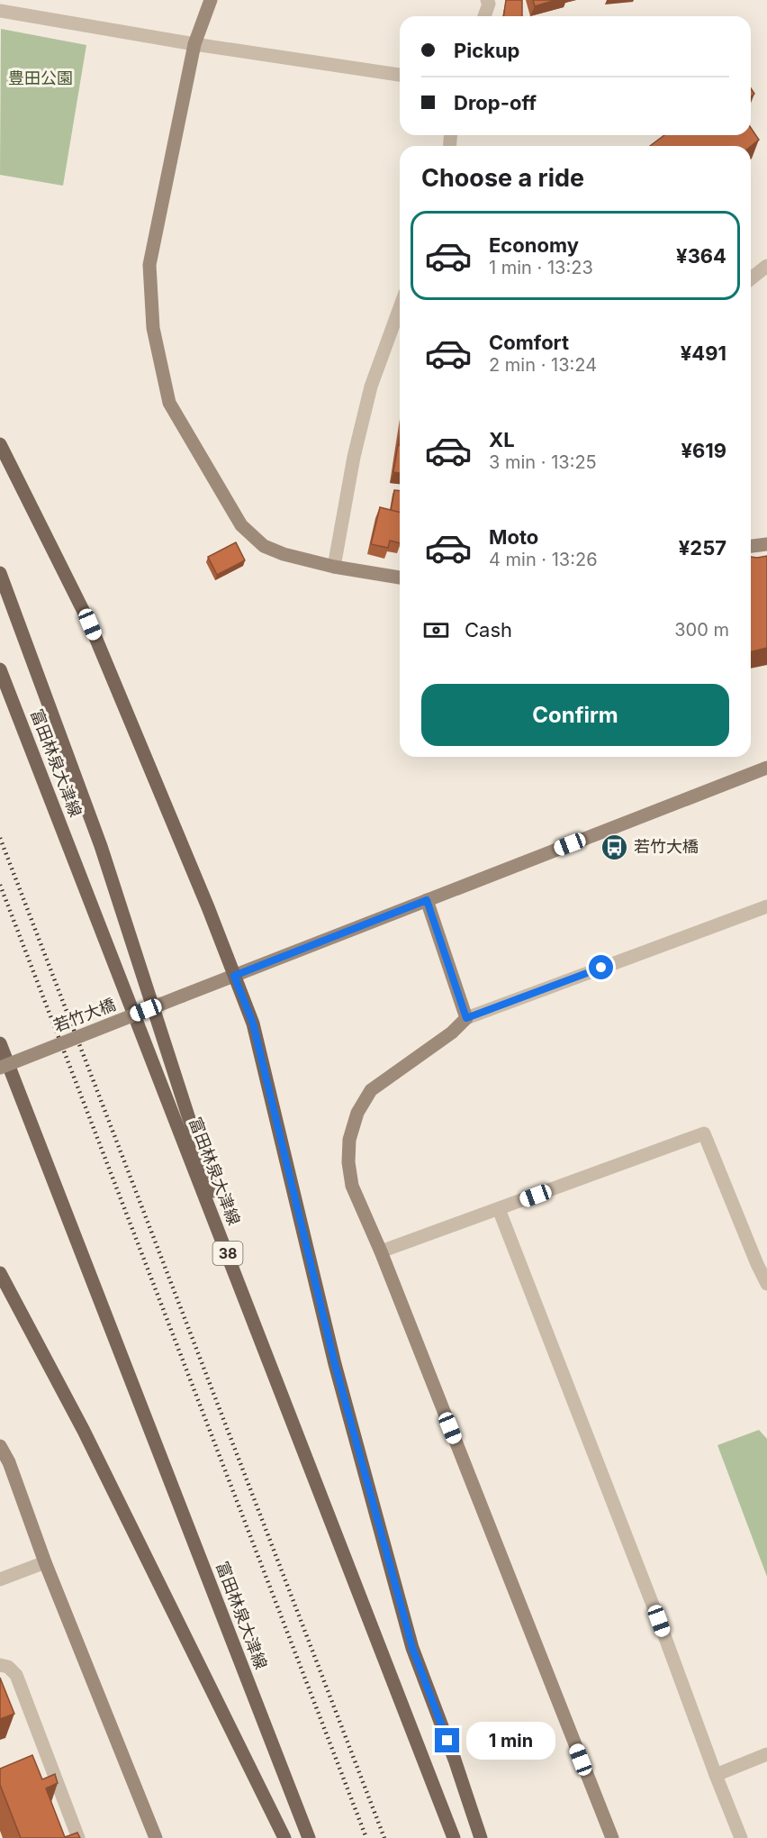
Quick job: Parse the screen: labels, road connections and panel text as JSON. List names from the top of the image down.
{
  "streets": {
    "main road": ["富田林泉大津線", "38"],
    "street": ["若竹大橋"]
  },
  "parks": ["豊田公園"],
  "places": {
    "bus stop": ["若竹大橋"]
  },
  "page": {
    "banner": ["Pickup", "Drop-off"],
    "heading": "Choose a ride",
    "list": [
      {
        "name": "Economy",
        "note": "1 min · 13:23",
        "value": "¥364"
      },
      {
        "name": "Comfort",
        "note": "2 min · 13:24",
        "value": "¥491"
      },
      {
        "name": "XL",
        "note": "3 min · 13:25",
        "value": "¥619"
      },
      {
        "name": "Moto",
        "note": "4 min · 13:26",
        "value": "¥257"
      }
    ],
    "pay": ["Cash", "300 m"],
    "buttons": "Confirm",
    "bubble": "1 min"
  }
}
